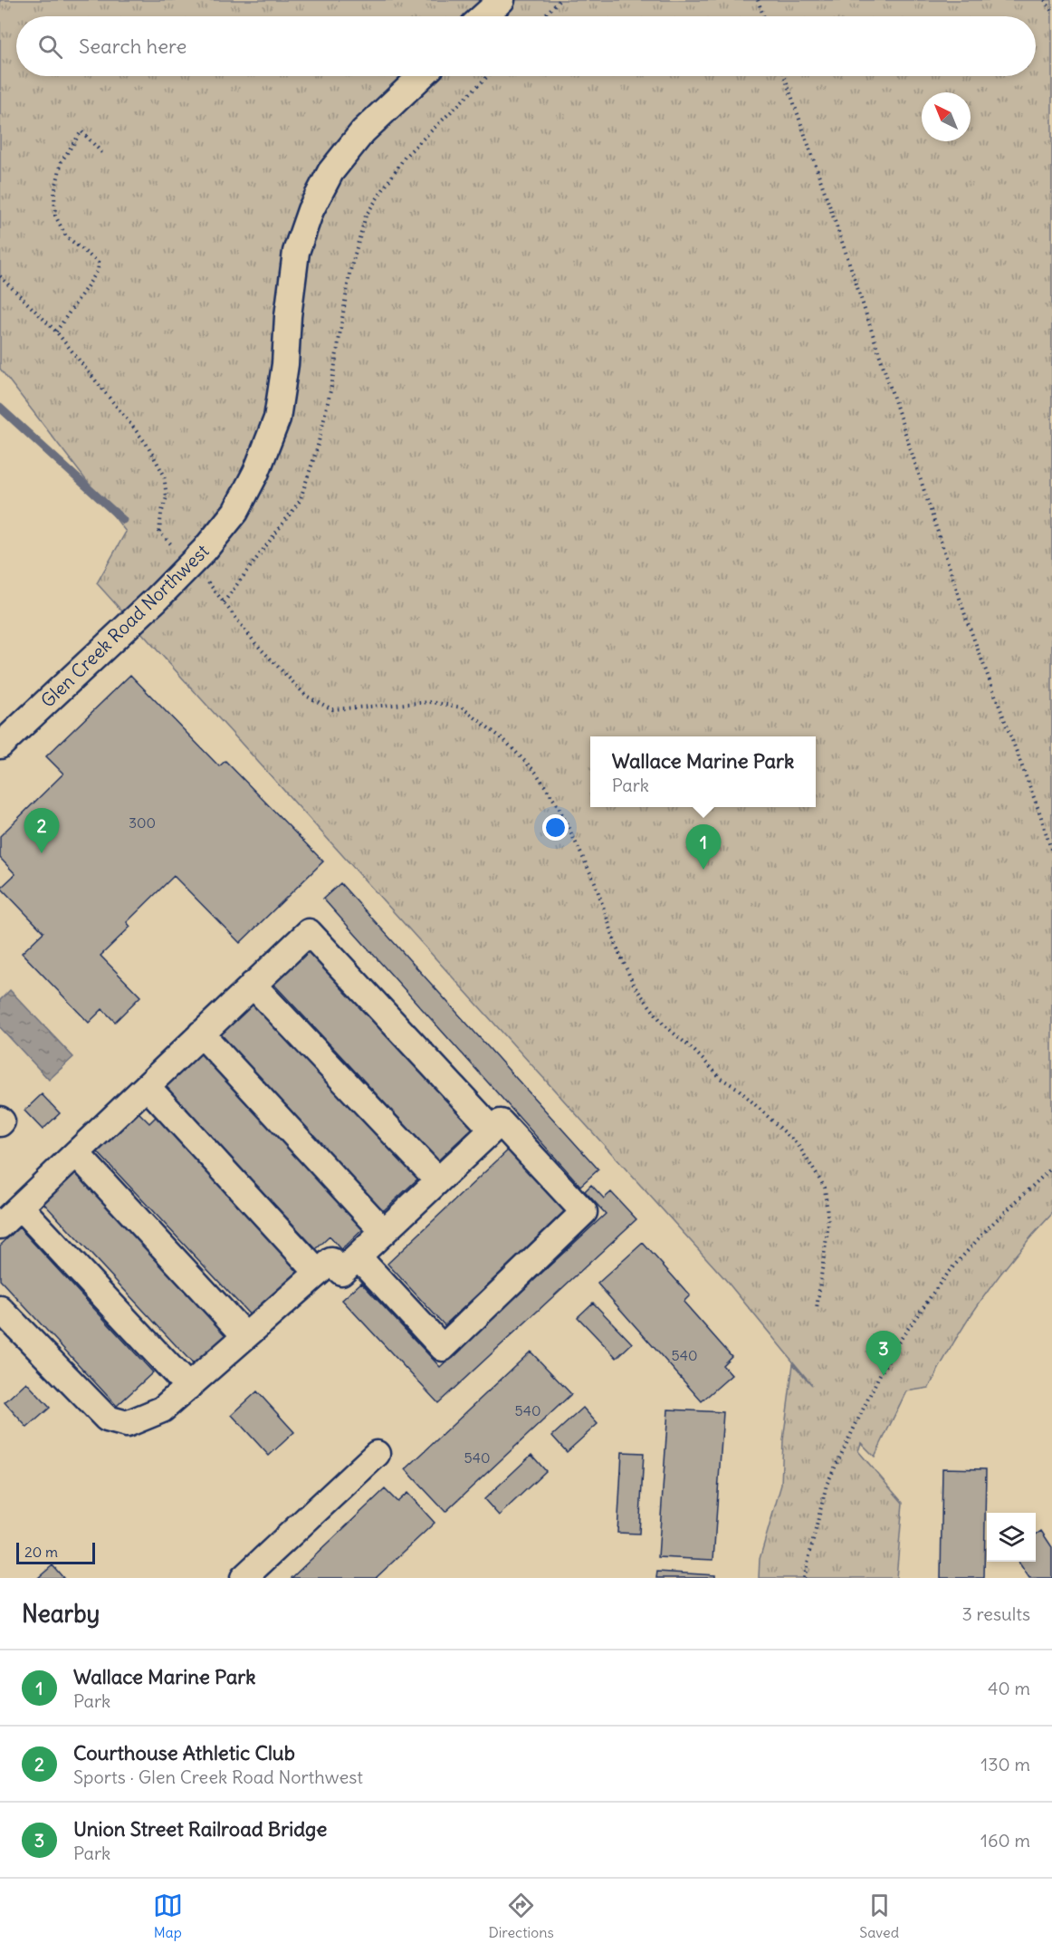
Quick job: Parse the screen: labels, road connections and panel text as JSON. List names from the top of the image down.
{
  "streets": {
    "street": ["Glen Creek Road Northwest"]
  },
  "house_numbers": [
    "300",
    "540",
    "540",
    "540"
  ],
  "scale_bar": "20 m",
  "north": "top left",
  "page": {
    "search": "Search here",
    "popup": ["Wallace Marine Park", "Park"],
    "pins": ["2", "1", "3"],
    "scale": "20 m",
    "heading": ["Nearby", "3 results"],
    "list": [
      {
        "mark": "1",
        "name": "Wallace Marine Park",
        "note": "Park",
        "value": "40 m"
      },
      {
        "mark": "2",
        "name": "Courthouse Athletic Club",
        "note": "Sports · Glen Creek Road Northwest",
        "value": "130 m"
      },
      {
        "mark": "3",
        "name": "Union Street Railroad Bridge",
        "note": "Park",
        "value": "160 m"
      }
    ],
    "nav": ["Map", "Directions", "Saved"]
  }
}
